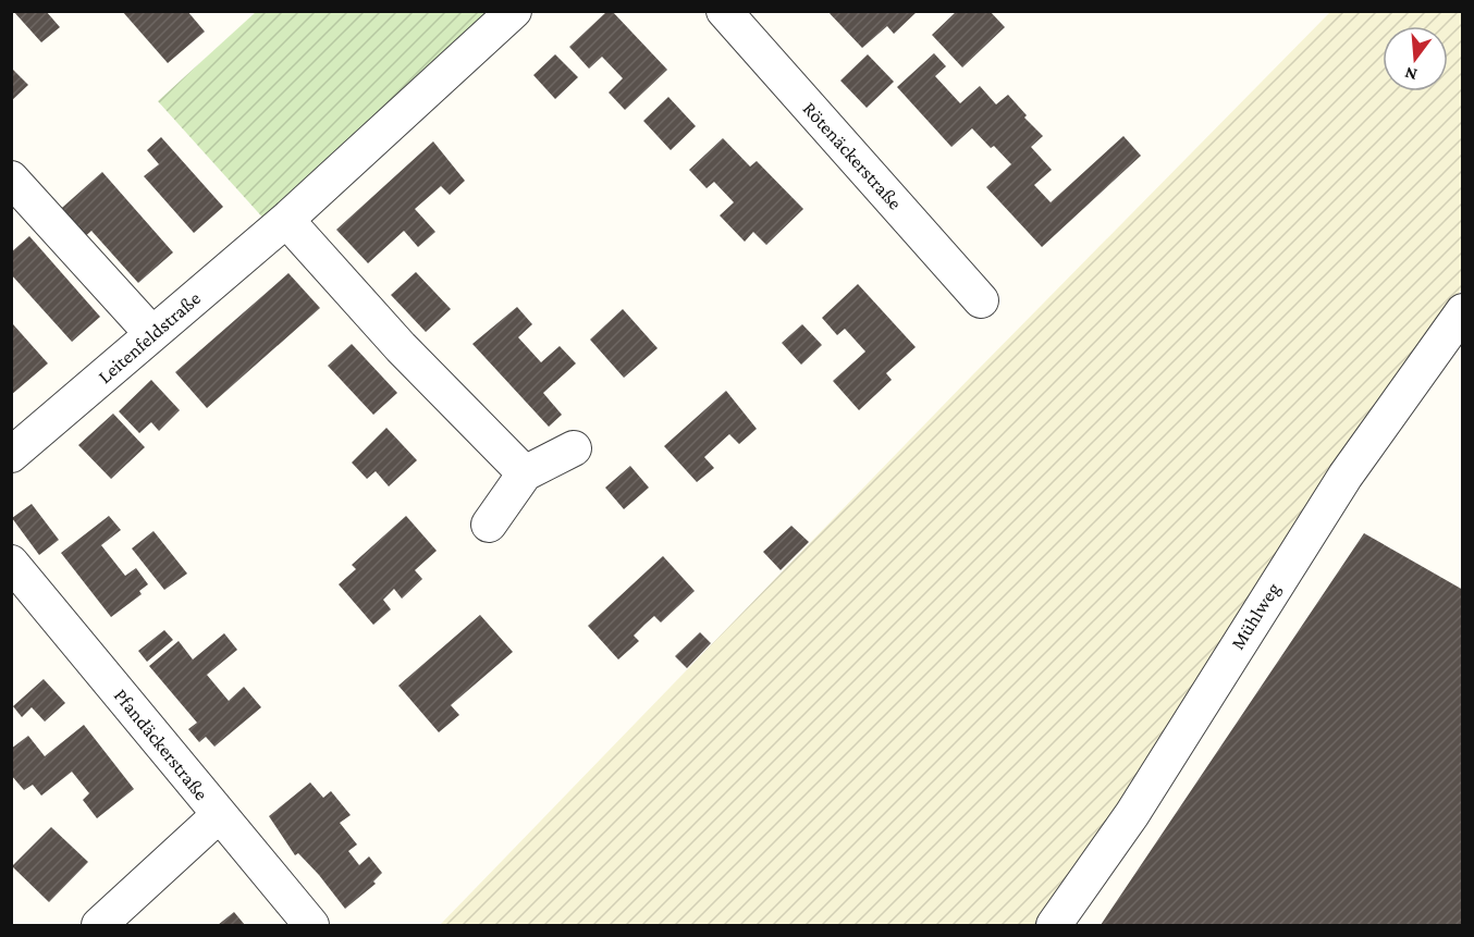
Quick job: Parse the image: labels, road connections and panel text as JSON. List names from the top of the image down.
{
  "streets": {
    "street": [
      "Rötenäckerstraße",
      "Leitenfeldstraße",
      "Mühlweg",
      "Pfandäckerstraße"
    ]
  },
  "north": "bottom"
}
